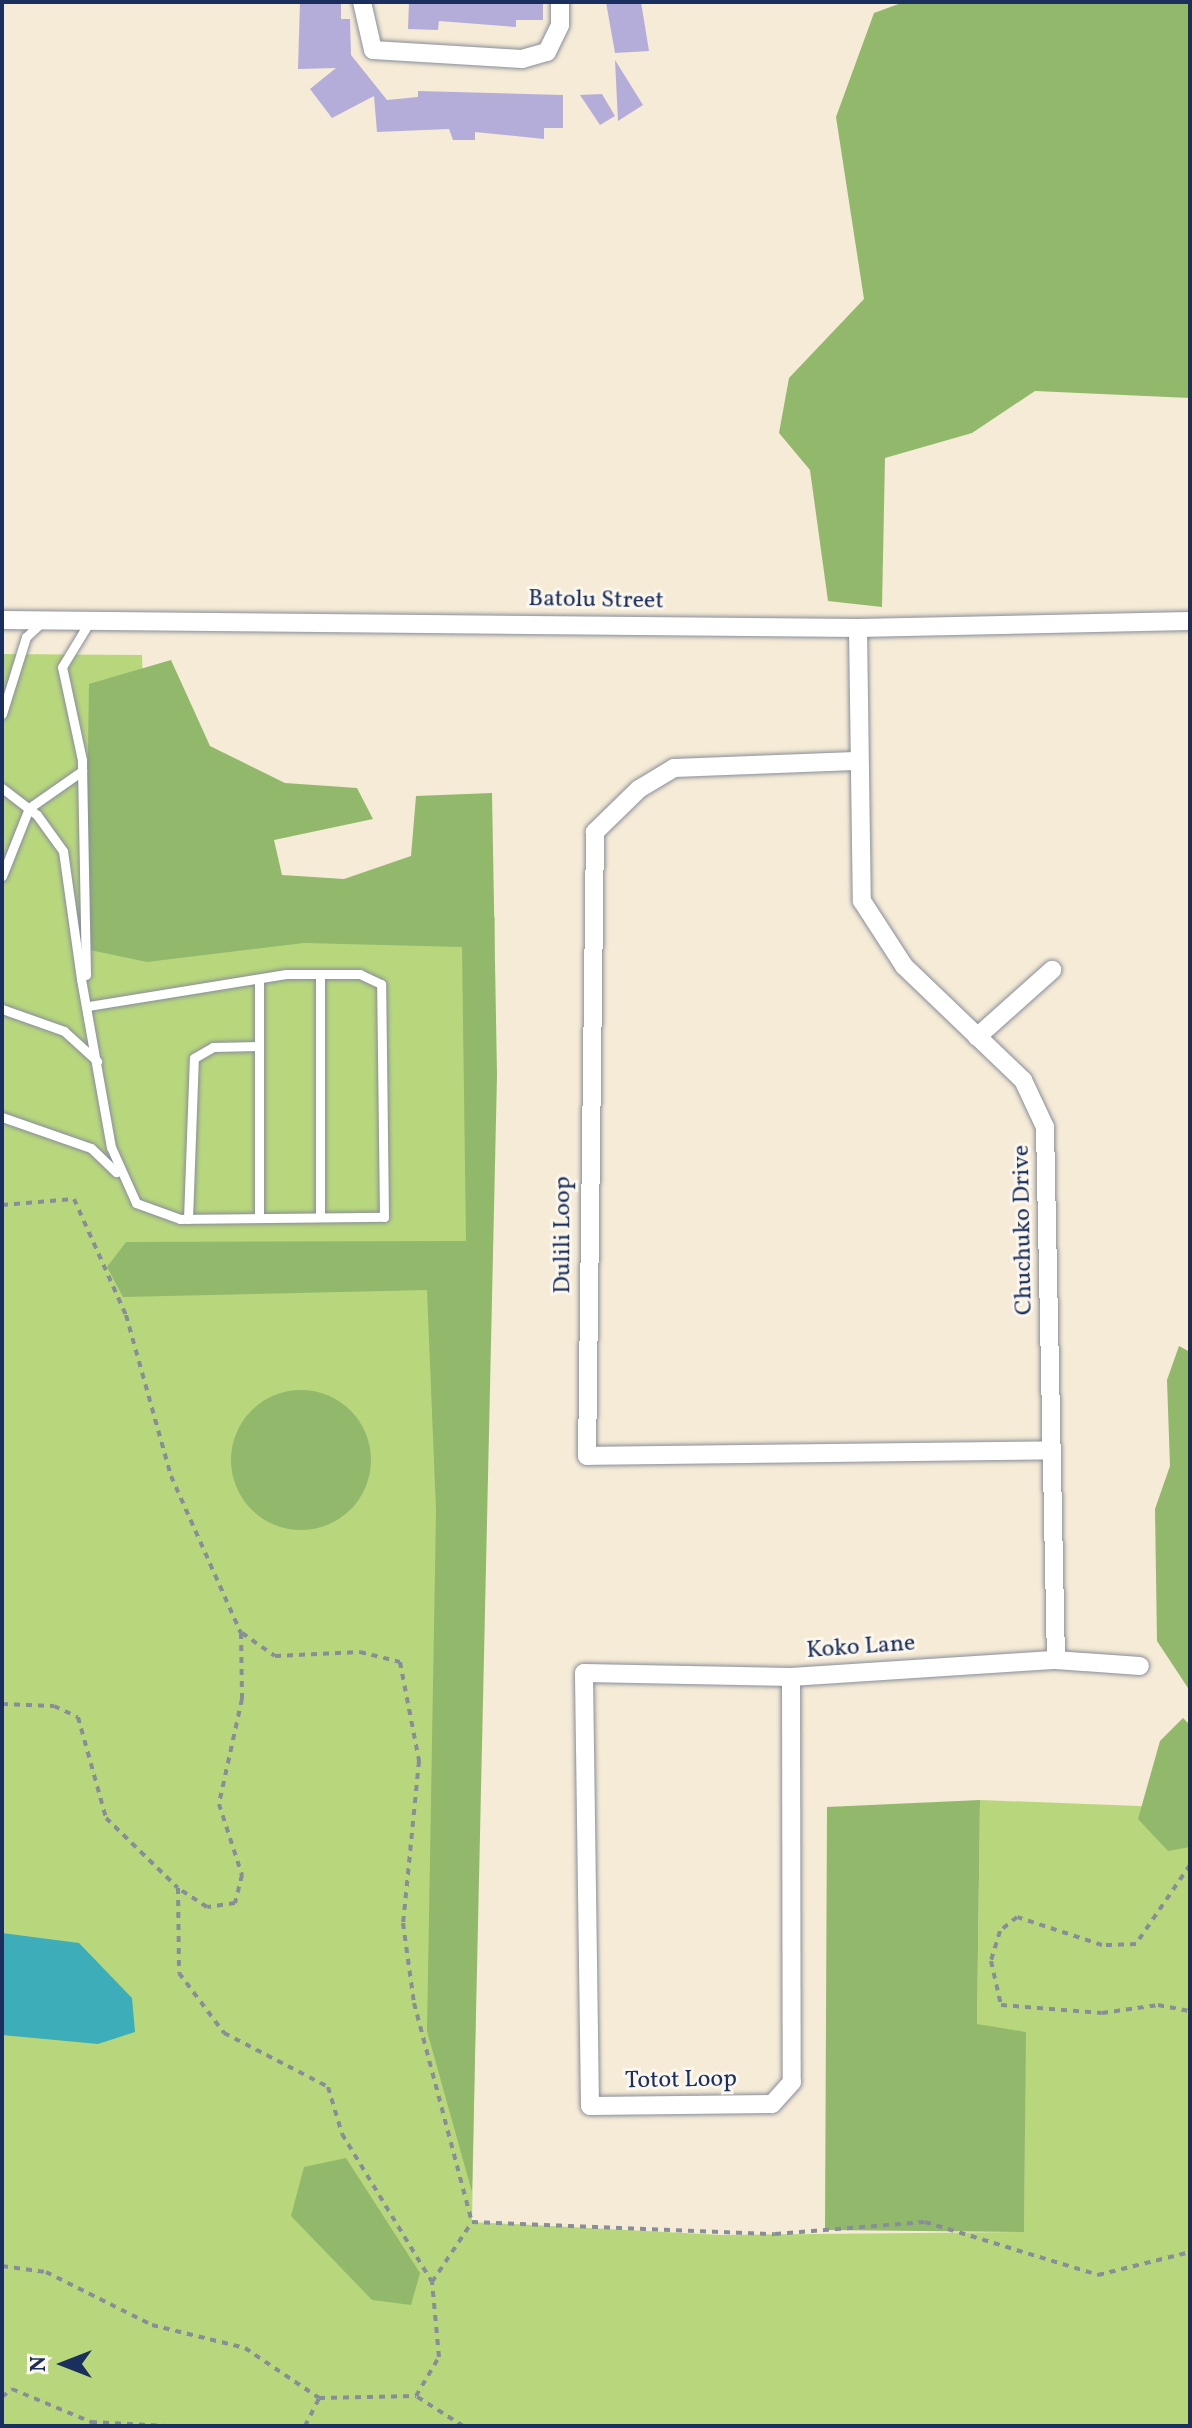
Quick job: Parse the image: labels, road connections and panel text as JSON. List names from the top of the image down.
{
  "streets": {
    "street": [
      "Batolu Street",
      "Chuchuko Drive",
      "Dulili Loop",
      "Koko Lane",
      "Totot Loop"
    ]
  },
  "crossings": [
    ["Batolu Street", "Chuchuko Drive"],
    ["Chuchuko Drive", "Dulili Loop"],
    ["Chuchuko Drive", "Koko Lane"],
    ["Koko Lane", "Totot Loop"]
  ],
  "north": "left"
}
